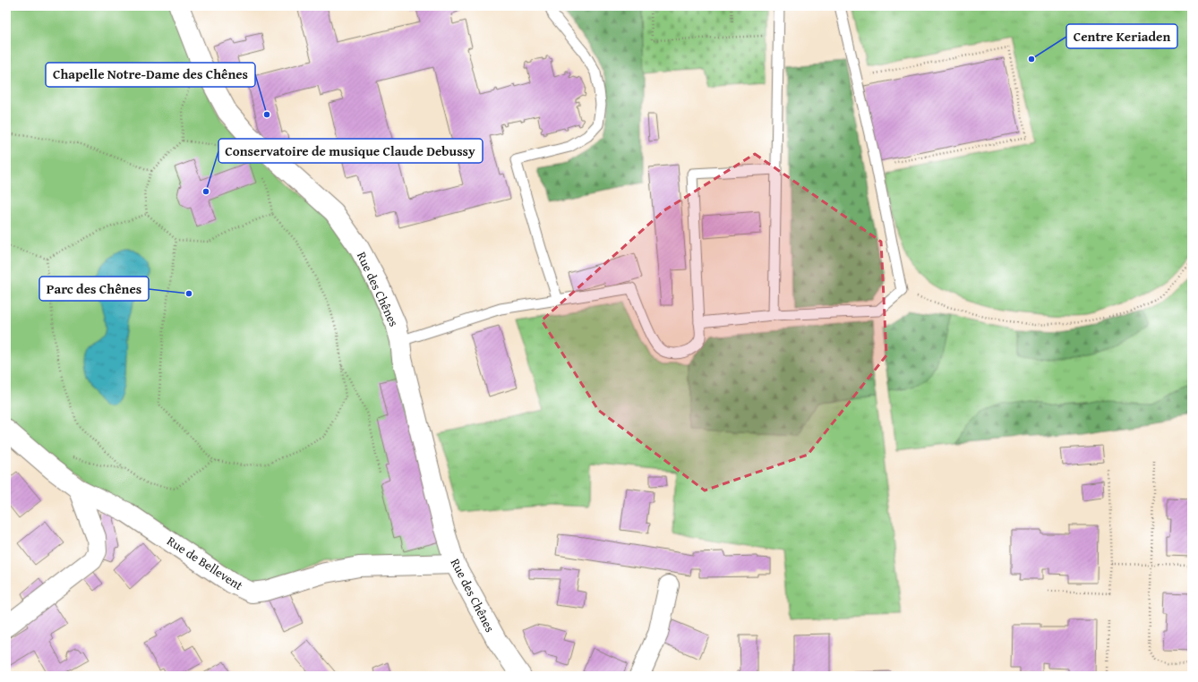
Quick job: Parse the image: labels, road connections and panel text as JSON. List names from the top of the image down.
{
  "streets": {
    "street": ["Rue des Chênes", "Rue de Bellevent"]
  },
  "crossings": [
    ["Rue des Chênes", "Rue de Bellevent"]
  ],
  "places": [
    "Centre Keriaden",
    "Chapelle Notre-Dame des Chênes",
    "Conservatoire de musique Claude Debussy",
    "Parc des Chênes"
  ]
}
